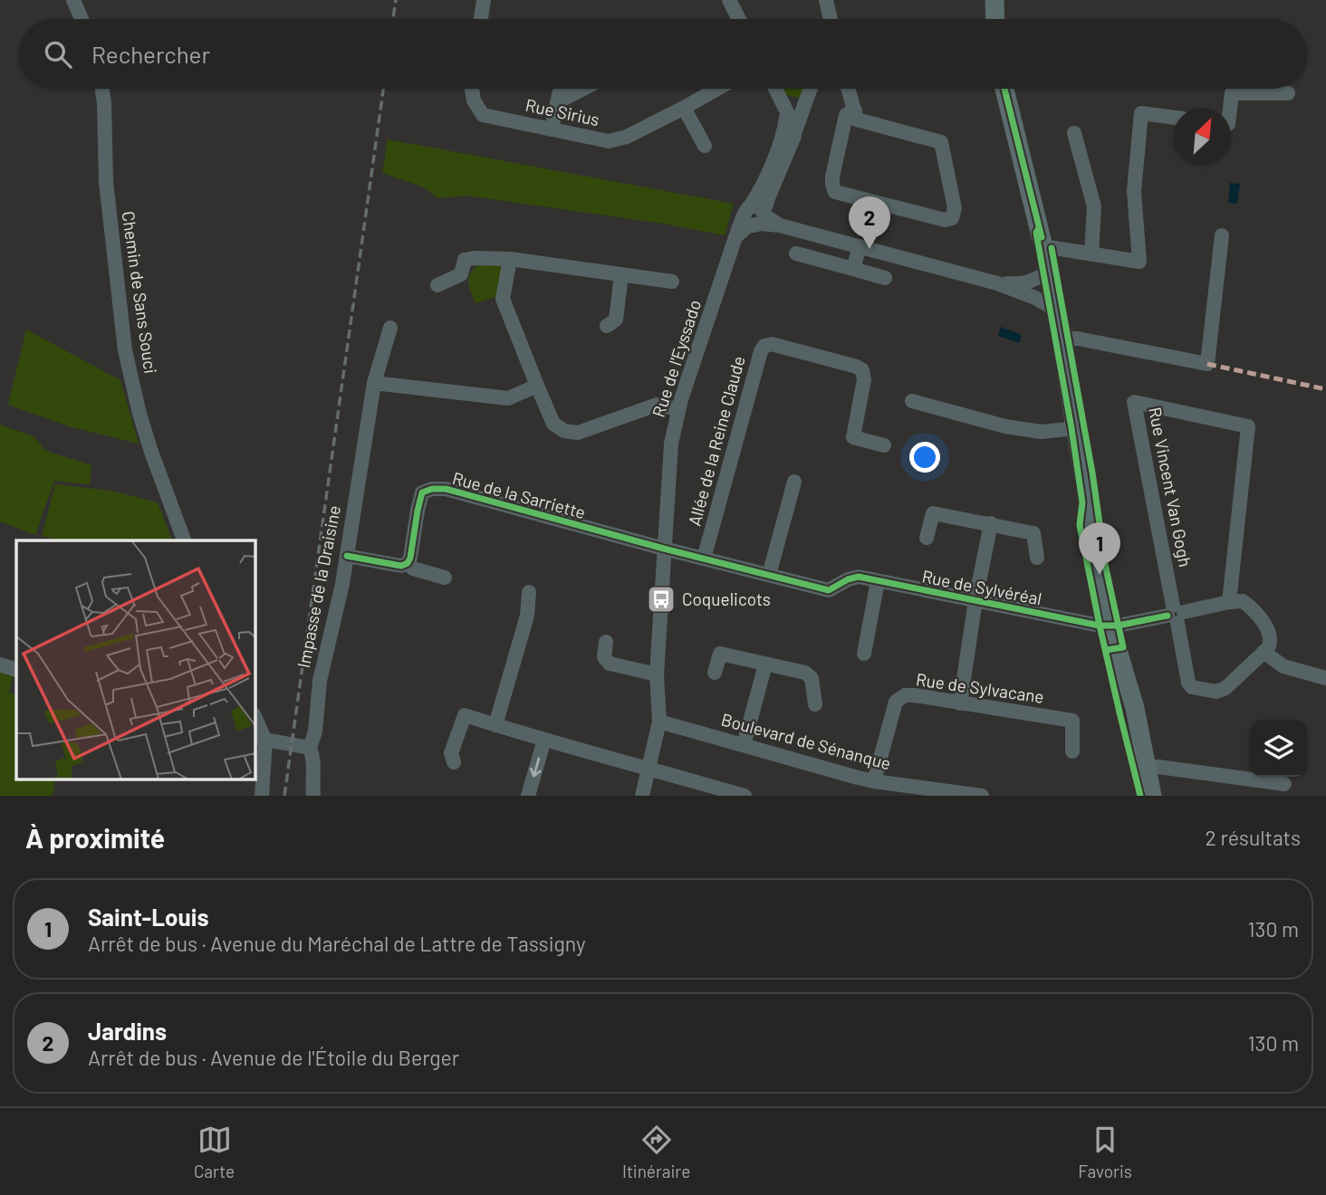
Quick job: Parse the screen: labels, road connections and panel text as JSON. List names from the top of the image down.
{
  "streets": {
    "street": [
      "Rue Sirius",
      "Chemin de Sans Souci",
      "Rue de l'Eyssado",
      "Allée de la Reine Claude",
      "Rue Vincent Van Gogh",
      "Rue de la Sarriette",
      "Impasse de la Draisine",
      "Rue de Sylvéréal",
      "Rue de Sylvacane",
      "Boulevard de Sénanque"
    ]
  },
  "crossings": [
    ["Rue de l'Eyssado", "Rue de la Sarriette"],
    ["Rue de l'Eyssado", "Rue de Sylvéréal"],
    ["Rue de l'Eyssado", "Boulevard de Sénanque"],
    ["Allée de la Reine Claude", "Rue de Sylvéréal"],
    ["Rue de la Sarriette", "Rue de Sylvéréal"],
    ["Rue de Sylvacane", "Boulevard de Sénanque"]
  ],
  "places": {
    "bus stop": ["Coquelicots"]
  },
  "north": "top right",
  "page": {
    "search": "Rechercher",
    "pins": ["2", "1"],
    "heading": ["À proximité", "2 résultats"],
    "list": [
      {
        "mark": "1",
        "name": "Saint-Louis",
        "note": "Arrêt de bus · Avenue du Maréchal de Lattre de Tassigny",
        "value": "130 m"
      },
      {
        "mark": "2",
        "name": "Jardins",
        "note": "Arrêt de bus · Avenue de l'Étoile du Berger",
        "value": "130 m"
      }
    ],
    "nav": ["Carte", "Itinéraire", "Favoris"]
  }
}
